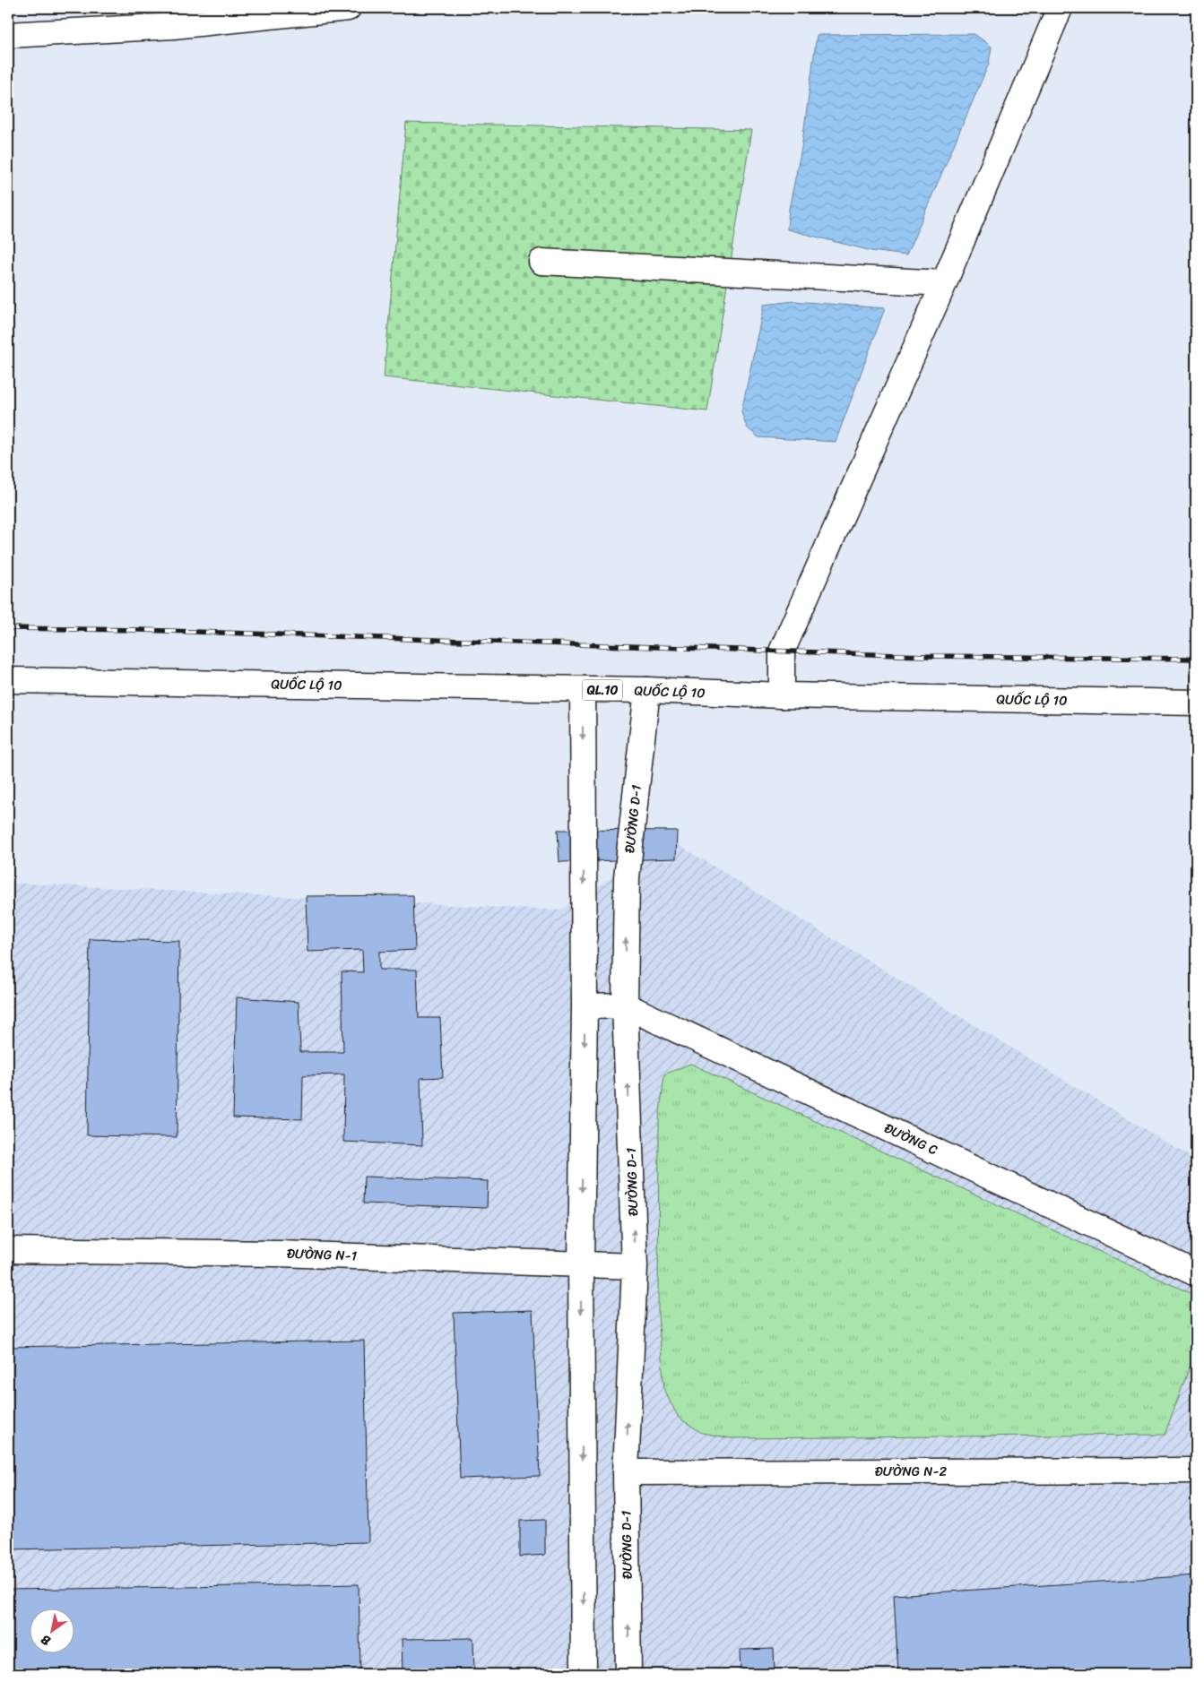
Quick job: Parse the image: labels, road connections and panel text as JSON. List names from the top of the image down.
{
  "streets": {
    "main road": [
      "QUỐC LỘ 10",
      "QL.10",
      "ĐƯỜNG D-1",
      "ĐƯỜNG C",
      "ĐƯỜNG N-1",
      "ĐƯỜNG N-2"
    ]
  },
  "crossings": [
    ["QUỐC LỘ 10", "ĐƯỜNG D-1"],
    ["ĐƯỜNG D-1", "ĐƯỜNG C"],
    ["ĐƯỜNG D-1", "ĐƯỜNG N-1"],
    ["ĐƯỜNG D-1", "ĐƯỜNG N-2"]
  ],
  "north": "bottom left"
}
